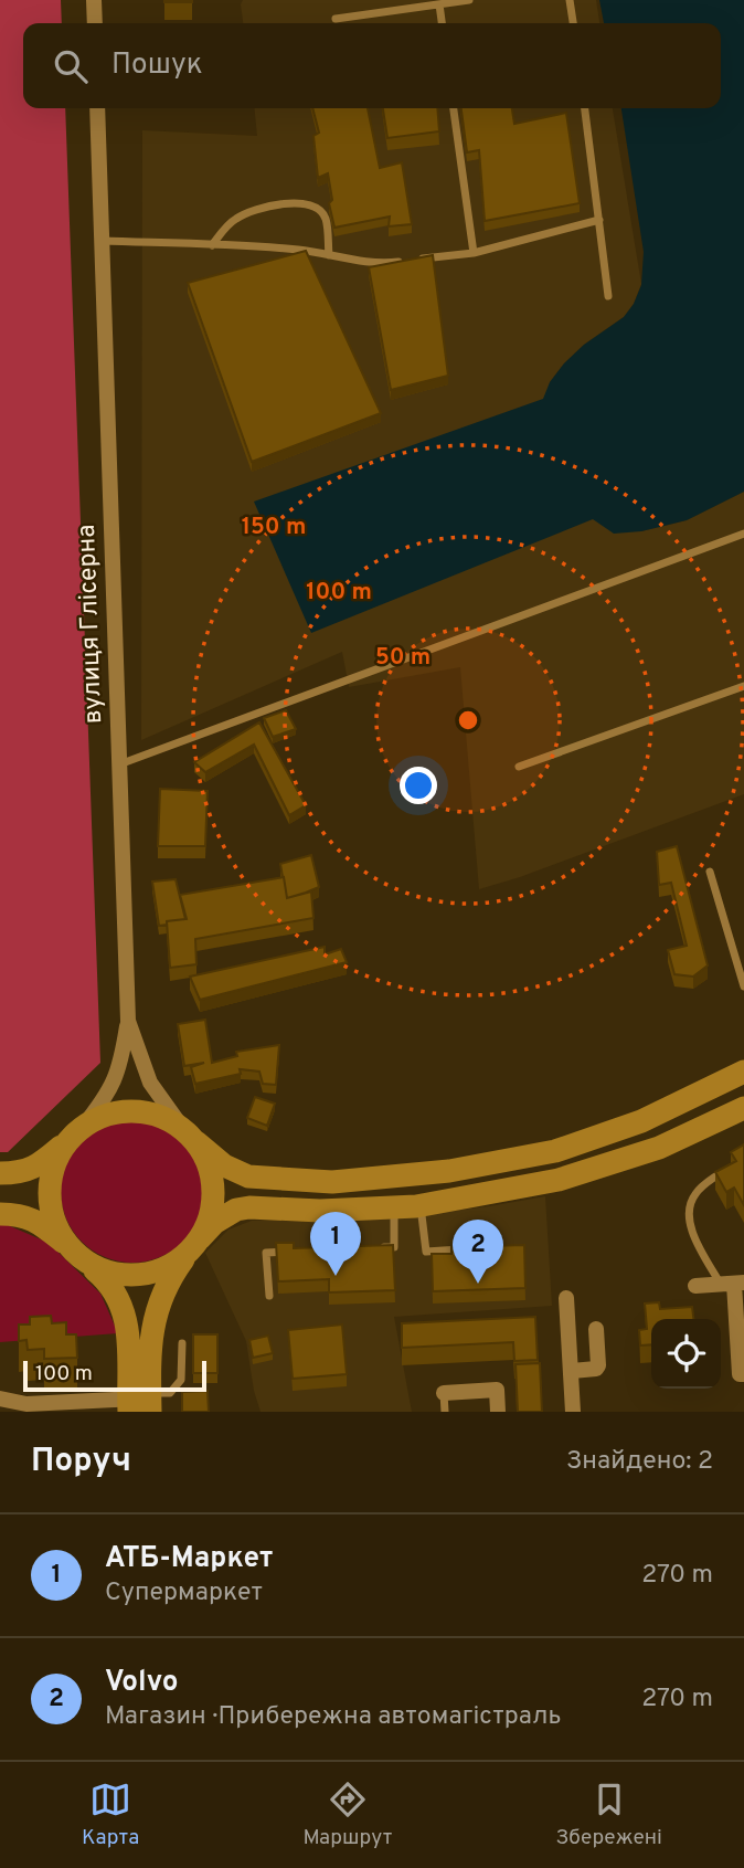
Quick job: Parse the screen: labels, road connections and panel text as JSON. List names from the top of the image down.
{
  "streets": {
    "street": ["вулиця Глісерна"]
  },
  "scale_bar": "100 m",
  "page": {
    "search": "Пошук",
    "pins": ["1", "2"],
    "scale": "100 m",
    "heading": ["Поруч", "Знайдено: 2"],
    "list": [
      {
        "mark": "1",
        "name": "АТБ-Маркет",
        "note": "Супермаркет",
        "value": "270 m"
      },
      {
        "mark": "2",
        "name": "Volvo",
        "note": "Магазин · Прибережна автомагістраль",
        "value": "270 m"
      }
    ],
    "nav": ["Карта", "Маршрут", "Збережені"]
  },
  "rings": ["150 m", "100 m", "50 m"]
}
